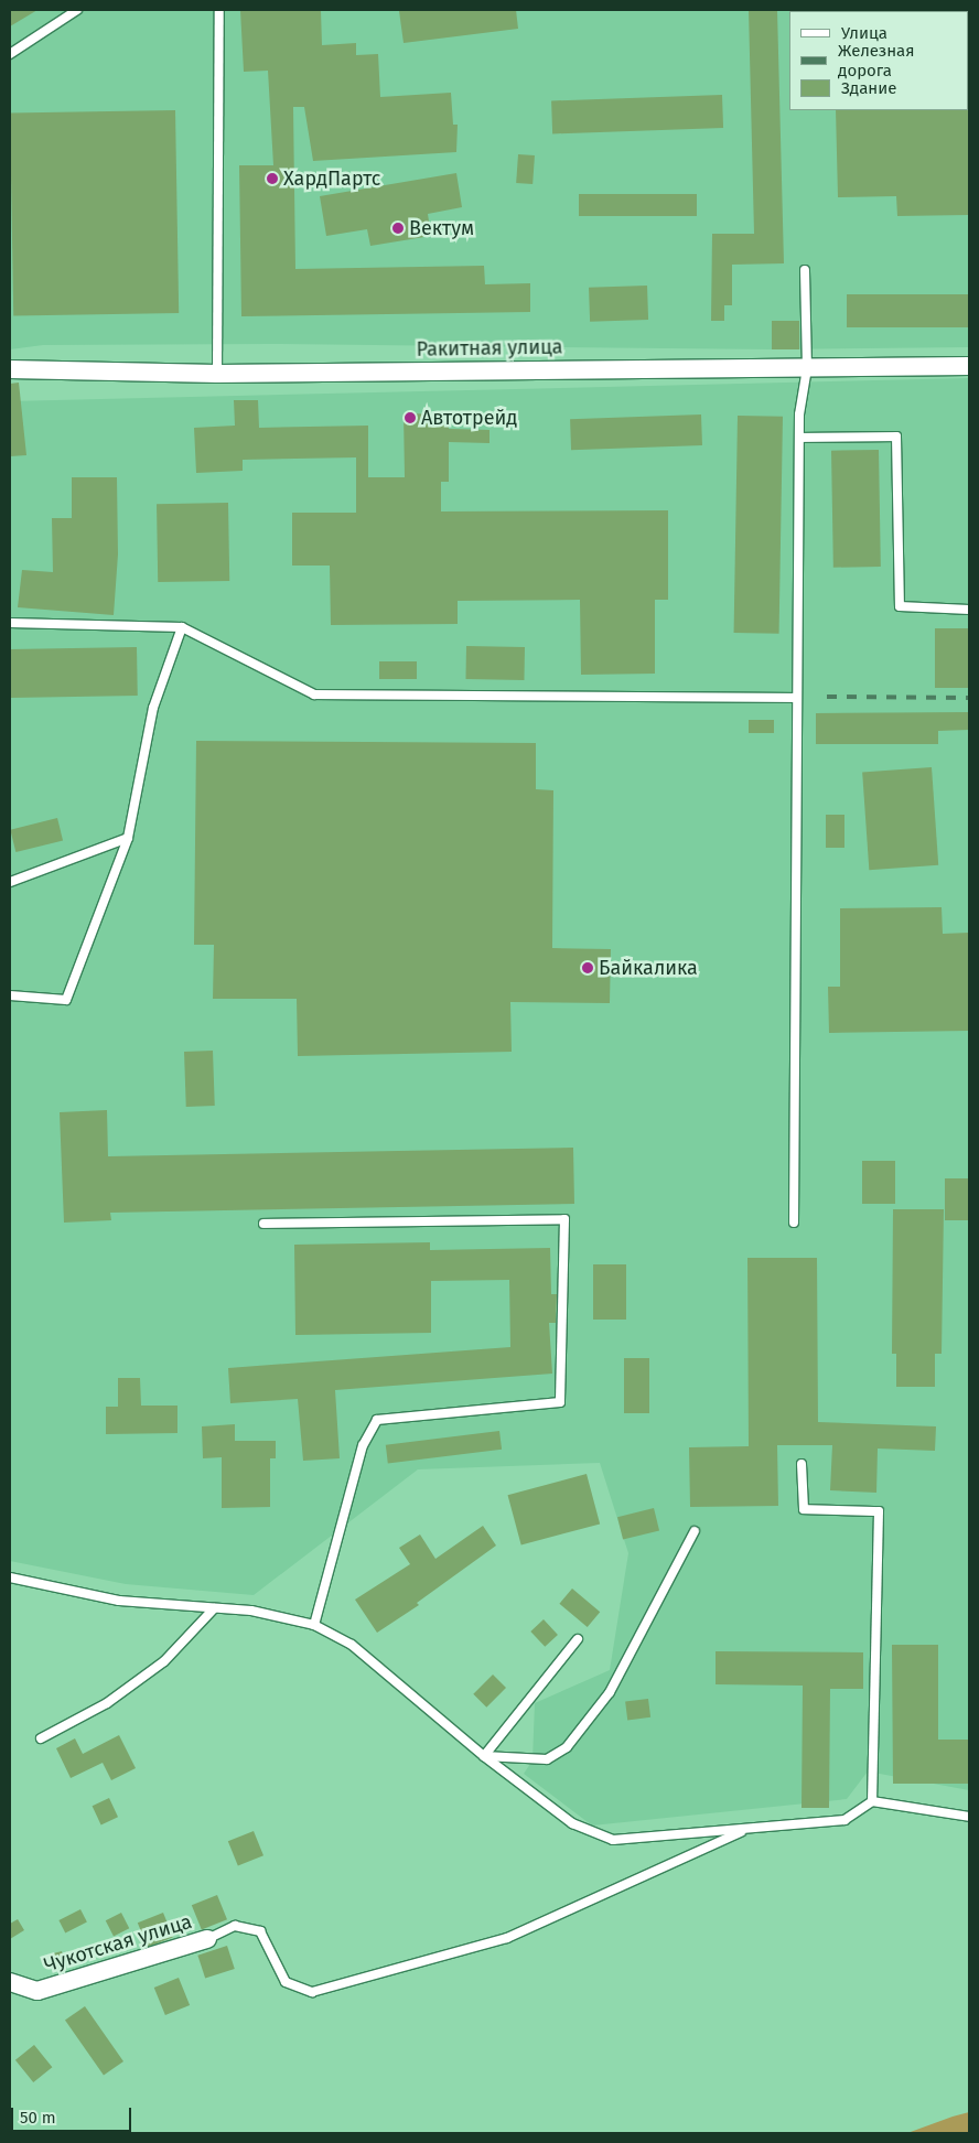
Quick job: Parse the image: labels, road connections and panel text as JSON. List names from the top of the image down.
{
  "streets": {
    "street": ["Ракитная улица", "Чукотская улица"]
  },
  "places": [
    "ХардПартс",
    "Вектум",
    "Автотрейд",
    "Байкалика"
  ],
  "legend": ["Улица", "Железная дорога", "Здание"],
  "scale_bar": "50 m"
}
